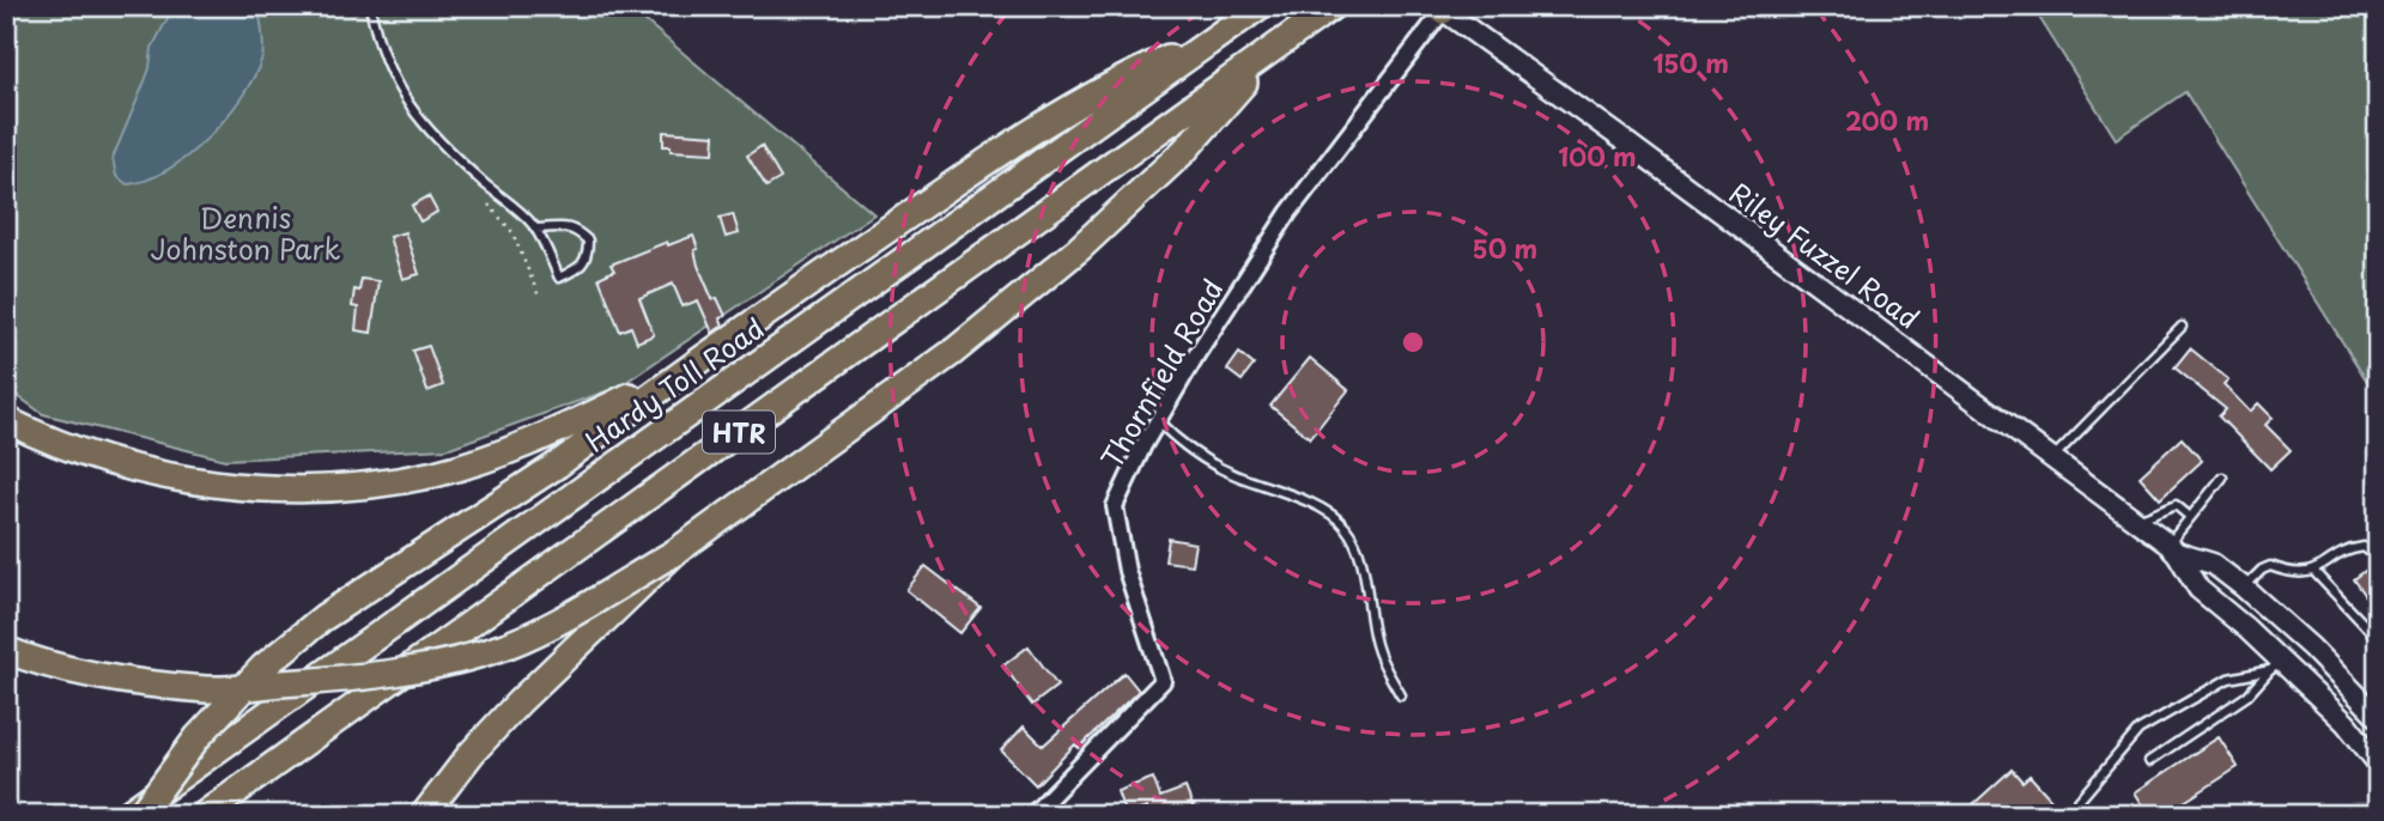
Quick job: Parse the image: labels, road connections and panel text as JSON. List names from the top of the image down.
{
  "streets": {
    "highway": ["Hardy Toll Road", "HTR"],
    "main road": ["Riley Fuzzel Road"],
    "street": ["Thornfield Road"]
  },
  "crossings": [
    ["Riley Fuzzel Road", "Thornfield Road"]
  ],
  "parks": ["Dennis Johnston Park"],
  "rings": [
    "150 m",
    "200 m",
    "100 m",
    "50 m"
  ]
}
